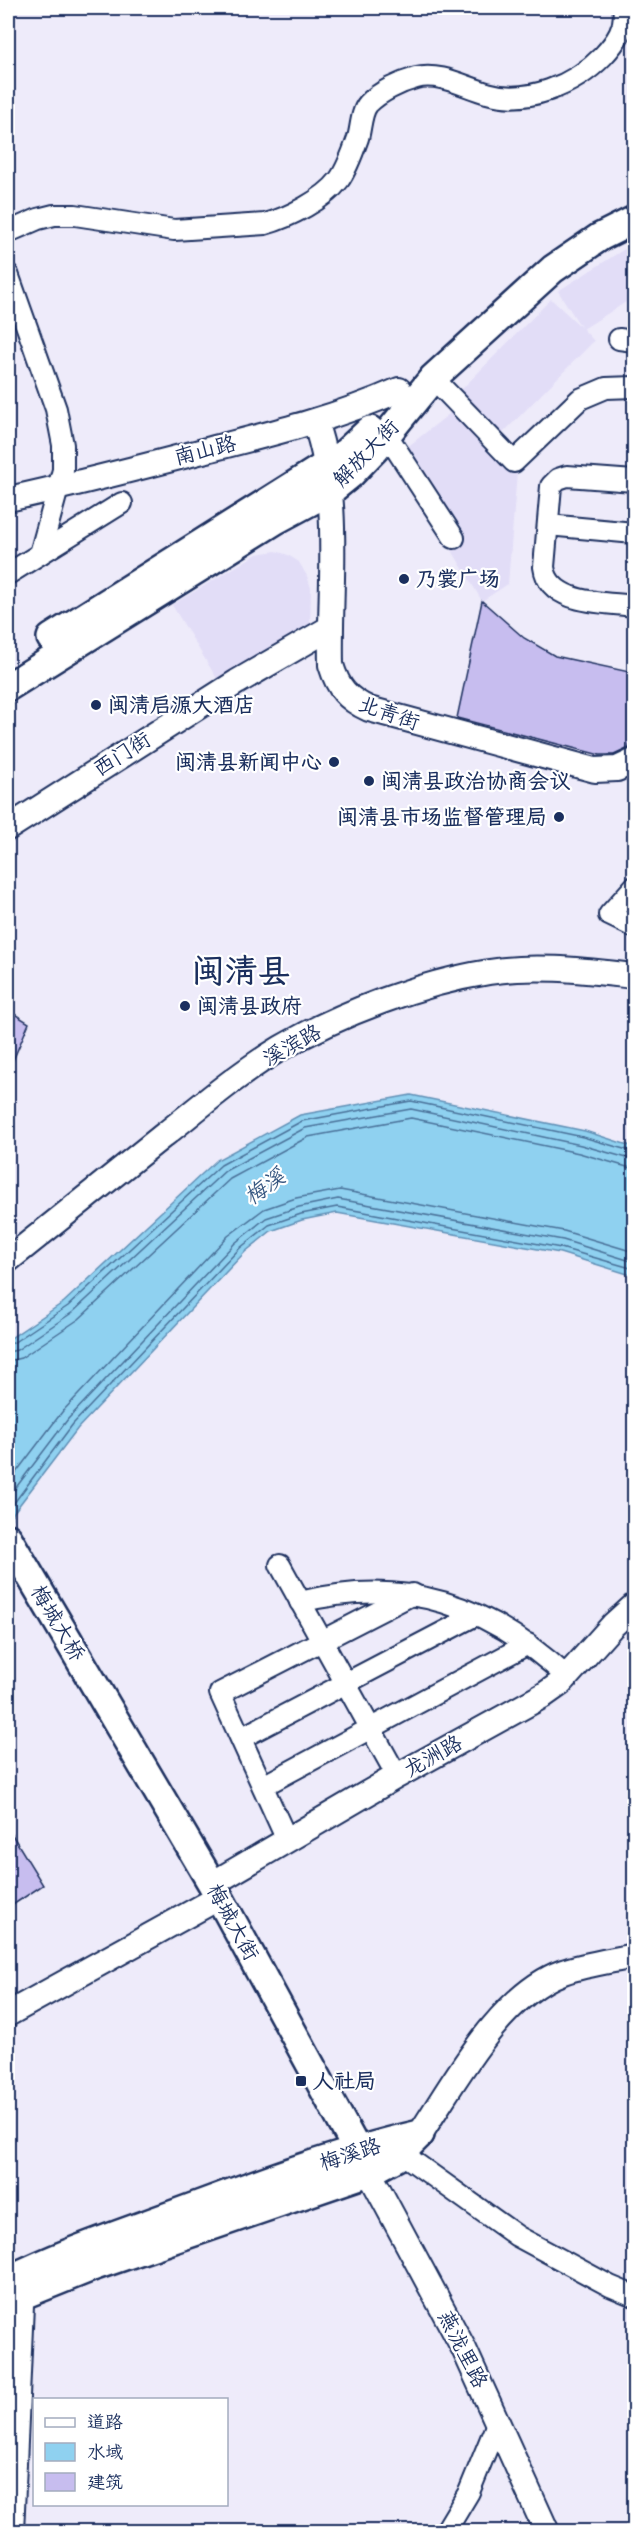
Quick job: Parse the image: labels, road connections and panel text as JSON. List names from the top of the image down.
{
  "streets": {
    "main road": [
      "解放大街",
      "梅城大桥",
      "梅城大街",
      "梅溪路"
    ],
    "street": [
      "南山路",
      "北青街",
      "西门街",
      "溪滨路",
      "龙洲路",
      "燕泷里路"
    ]
  },
  "crossings": [
    ["南山路", "解放大街"],
    ["南山路", "北青街"],
    ["解放大街", "北青街"],
    ["北青街", "西门街"],
    ["梅城大桥", "梅城大街"],
    ["龙洲路", "梅城大街"],
    ["梅城大街", "梅溪路"],
    ["梅城大街", "燕泷里路"],
    ["梅溪路", "燕泷里路"]
  ],
  "districts": ["闽清县"],
  "water": ["梅溪"],
  "places": {
    "other": [
      "乃裳广场",
      "闽清启源大酒店",
      "闽清县新闻中心",
      "闽清县政治协商会议",
      "闽清县市场监督管理局",
      "闽清县政府"
    ],
    "transit": ["人社局"]
  },
  "legend": ["道路", "水域", "建筑"]
}
